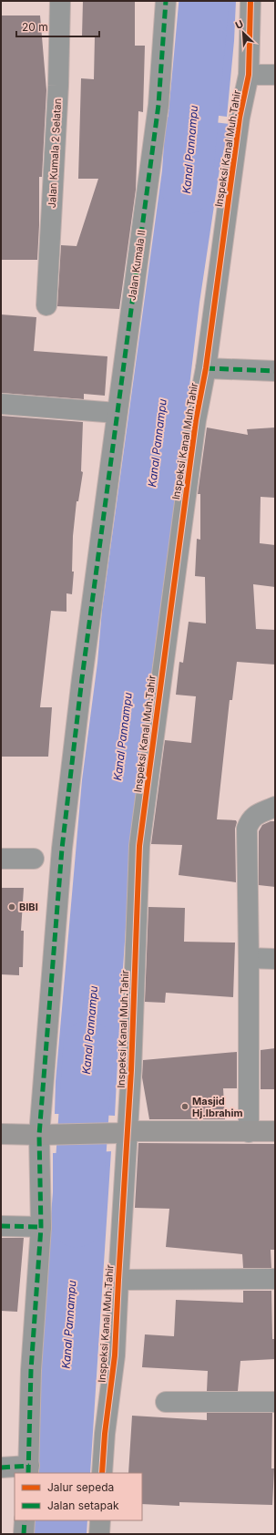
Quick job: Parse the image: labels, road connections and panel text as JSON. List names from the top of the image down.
{
  "streets": {
    "street": ["Inspeksi Kanal Muh.Tahir", "Jalan Kumala 2 Selatan", "Jalan Kumala II"]
  },
  "water": ["Kanal Pannampu"],
  "places": ["BIBI", "Masjid Hj.Ibrahim"],
  "legend": ["Jalur sepeda", "Jalan setapak"],
  "scale_bar": "20 m",
  "north": "top left"
}
